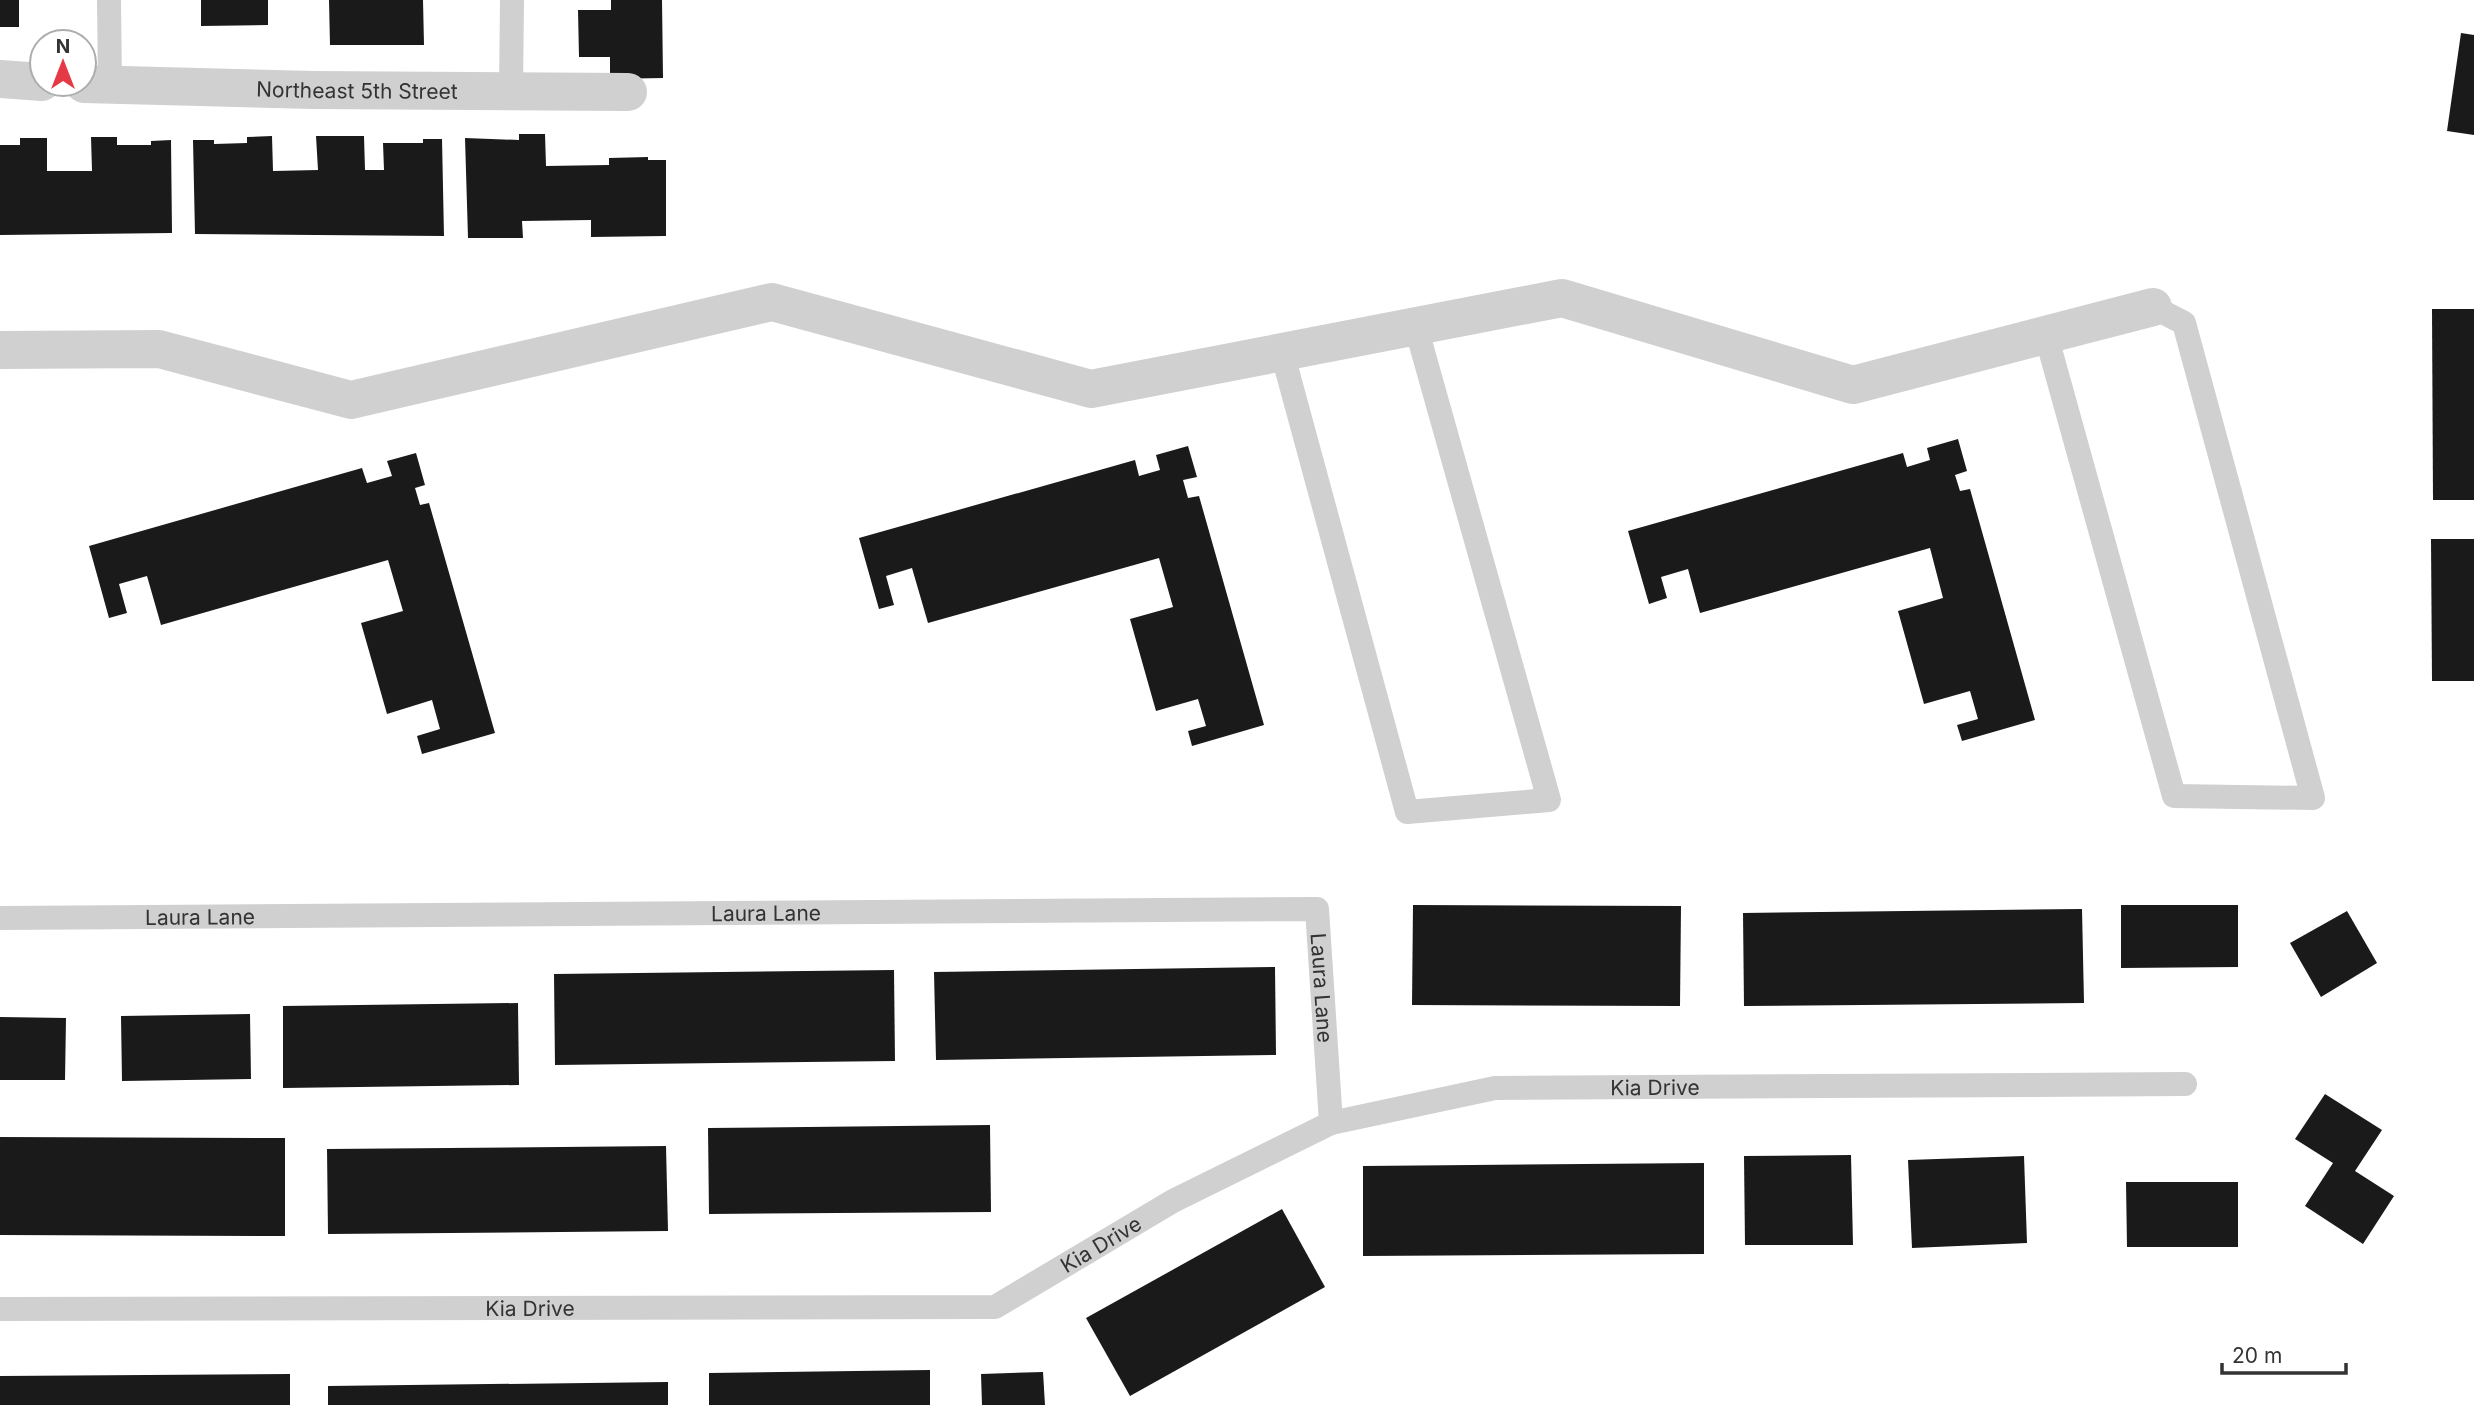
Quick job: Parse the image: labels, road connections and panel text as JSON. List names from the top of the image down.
{
  "streets": {
    "street": ["Northeast 5th Street"],
    "lane": ["Laura Lane", "Kia Drive"]
  },
  "crossings": [
    ["Laura Lane", "Kia Drive"]
  ],
  "scale_bar": "20 m",
  "north": "top"
}
